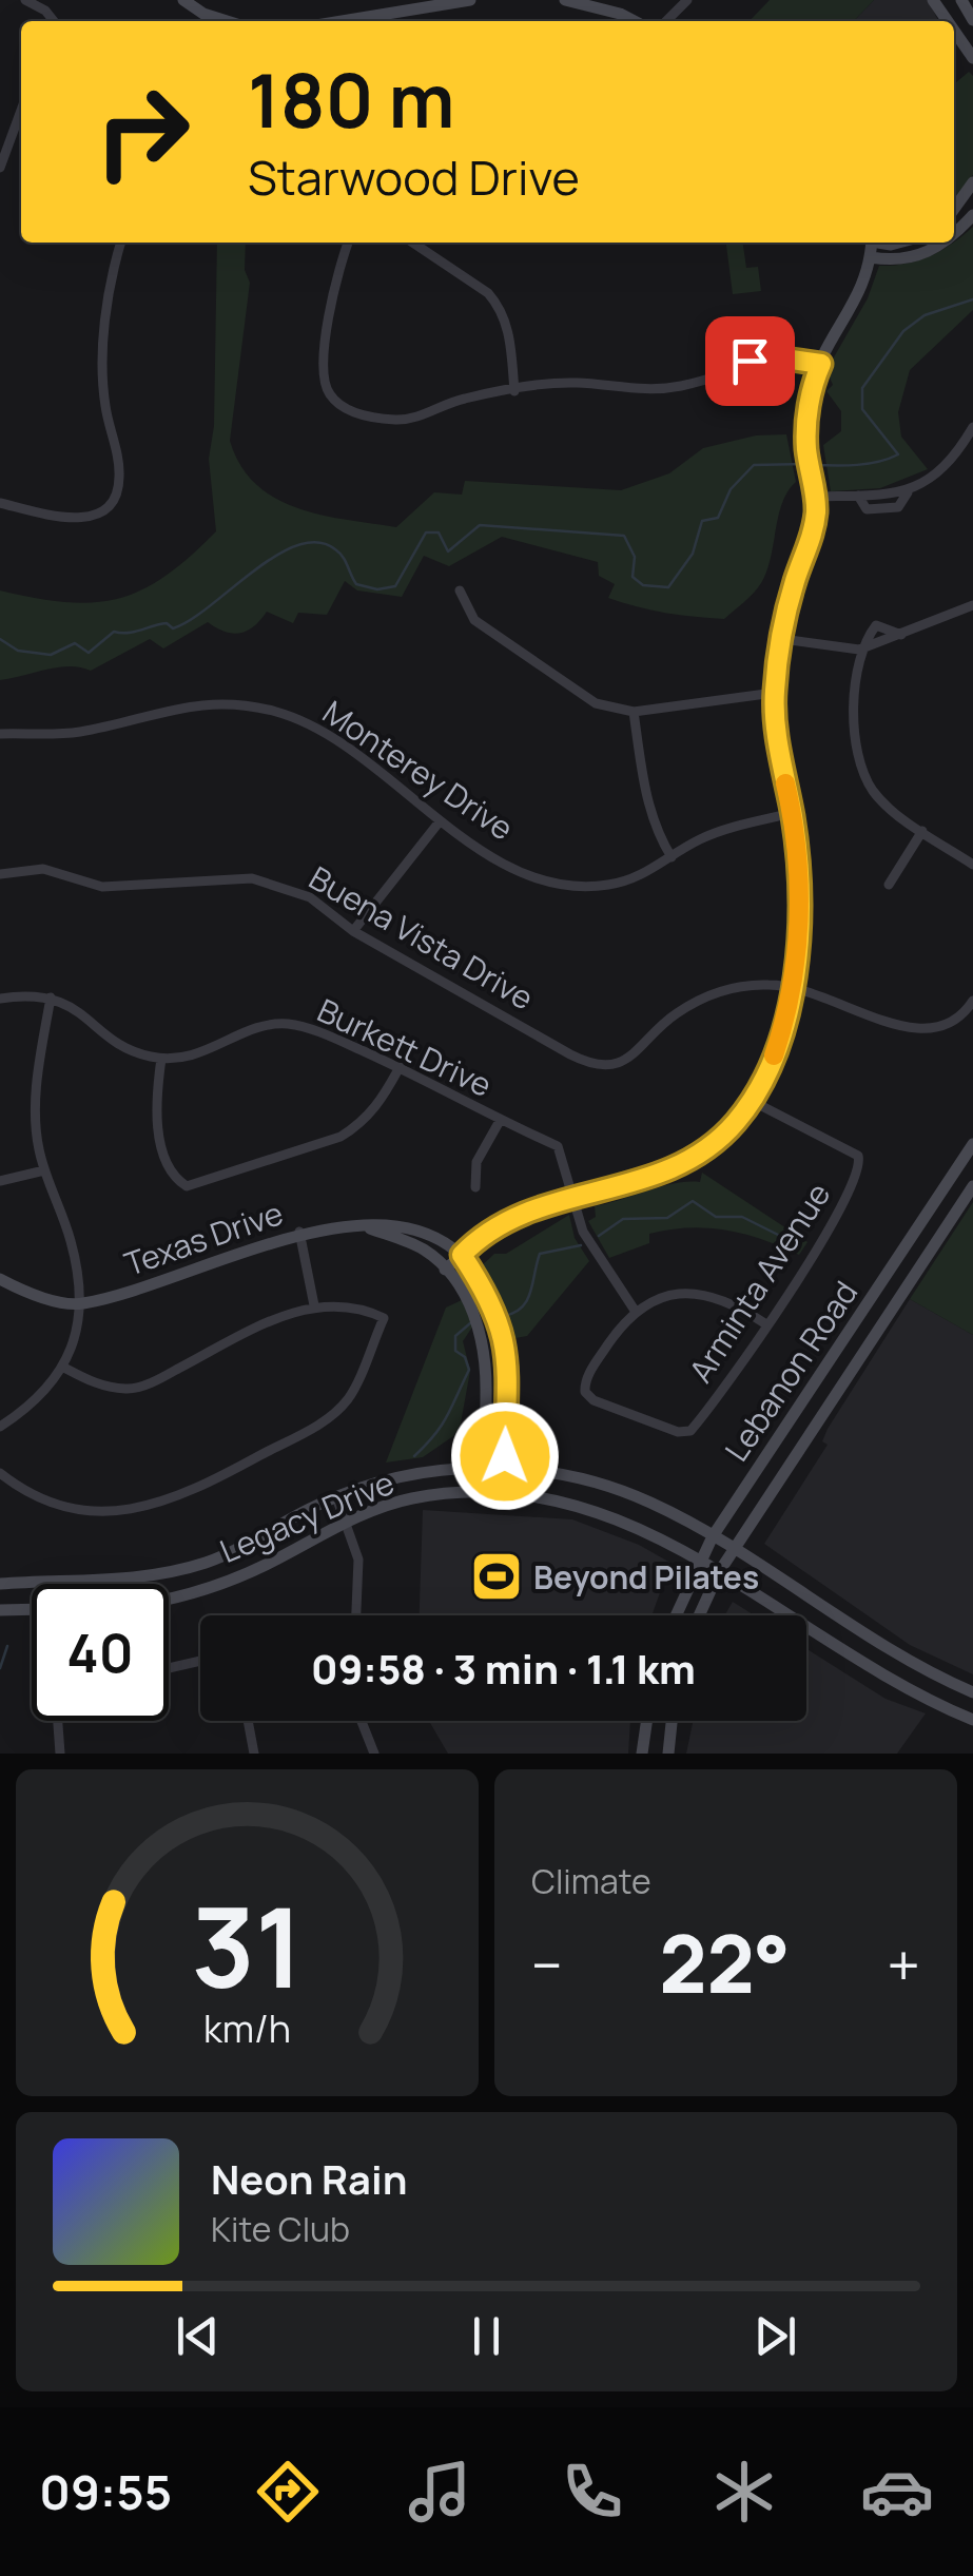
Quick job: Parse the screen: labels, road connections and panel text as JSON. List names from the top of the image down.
{
  "streets": {
    "main road": ["Texas Drive", "Lebanon Road", "Legacy Drive"],
    "street": [
      "Monterey Drive",
      "Buena Vista Drive",
      "Burkett Drive",
      "Arminta Avenue"
    ]
  },
  "crossings": [
    ["Burkett Drive", "Arminta Avenue"],
    ["Texas Drive", "Legacy Drive"],
    ["Lebanon Road", "Legacy Drive"]
  ],
  "places": {
    "sports": ["Beyond Pilates"]
  },
  "page": {
    "turn": ["180 m", "Starwood Drive"],
    "limit": "40",
    "trip": "09:58 · 3 min · 1.1 km",
    "tile": "Climate",
    "heat": ["−", "22°", "+"],
    "song": ["Neon Rain", "Kite Club"],
    "tabs": "09:55",
    "gauge": ["31", "km/h"]
  }
}
